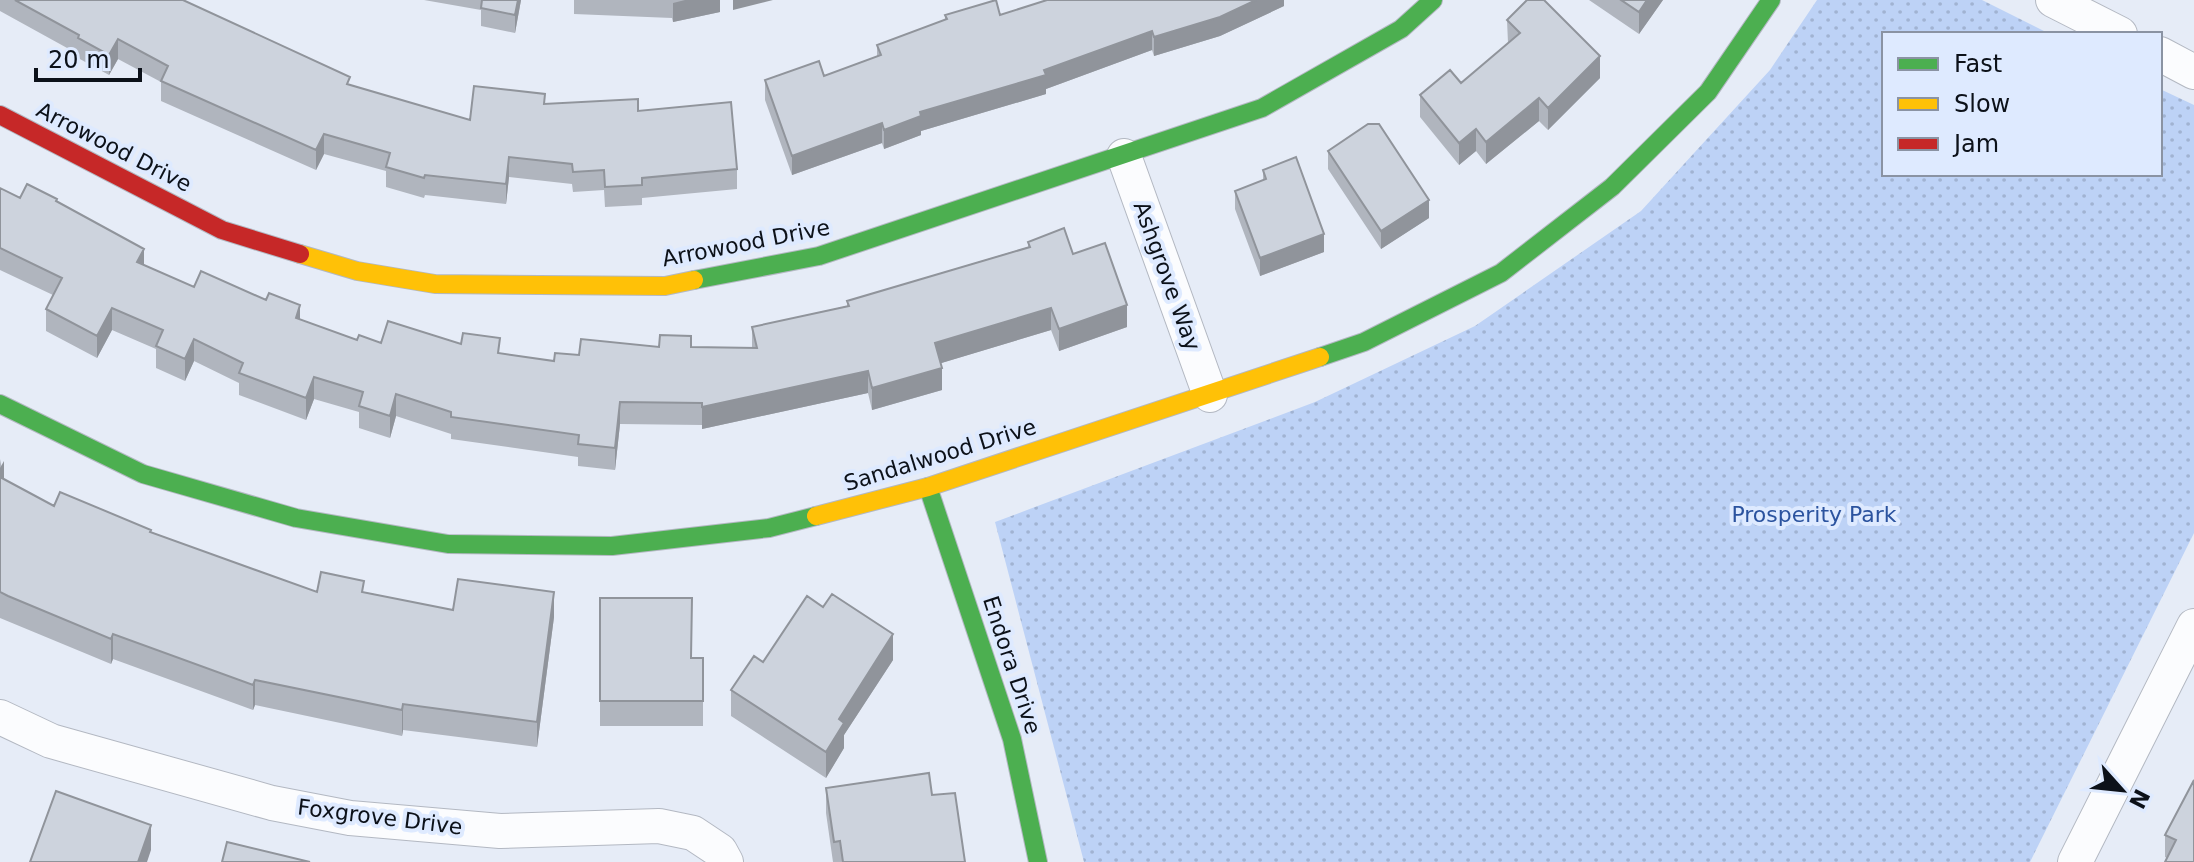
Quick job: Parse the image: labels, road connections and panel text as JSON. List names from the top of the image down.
{
  "streets": {
    "street": [
      "Arrowood Drive",
      "Ashgrove Way",
      "Sandalwood Drive",
      "Endora Drive",
      "Foxgrove Drive"
    ]
  },
  "crossings": [
    ["Arrowood Drive", "Ashgrove Way"],
    ["Ashgrove Way", "Sandalwood Drive"],
    ["Sandalwood Drive", "Endora Drive"]
  ],
  "parks": ["Prosperity Park"],
  "legend": ["Fast", "Slow", "Jam"],
  "scale_bar": "20 m",
  "north": "bottom right"
}
